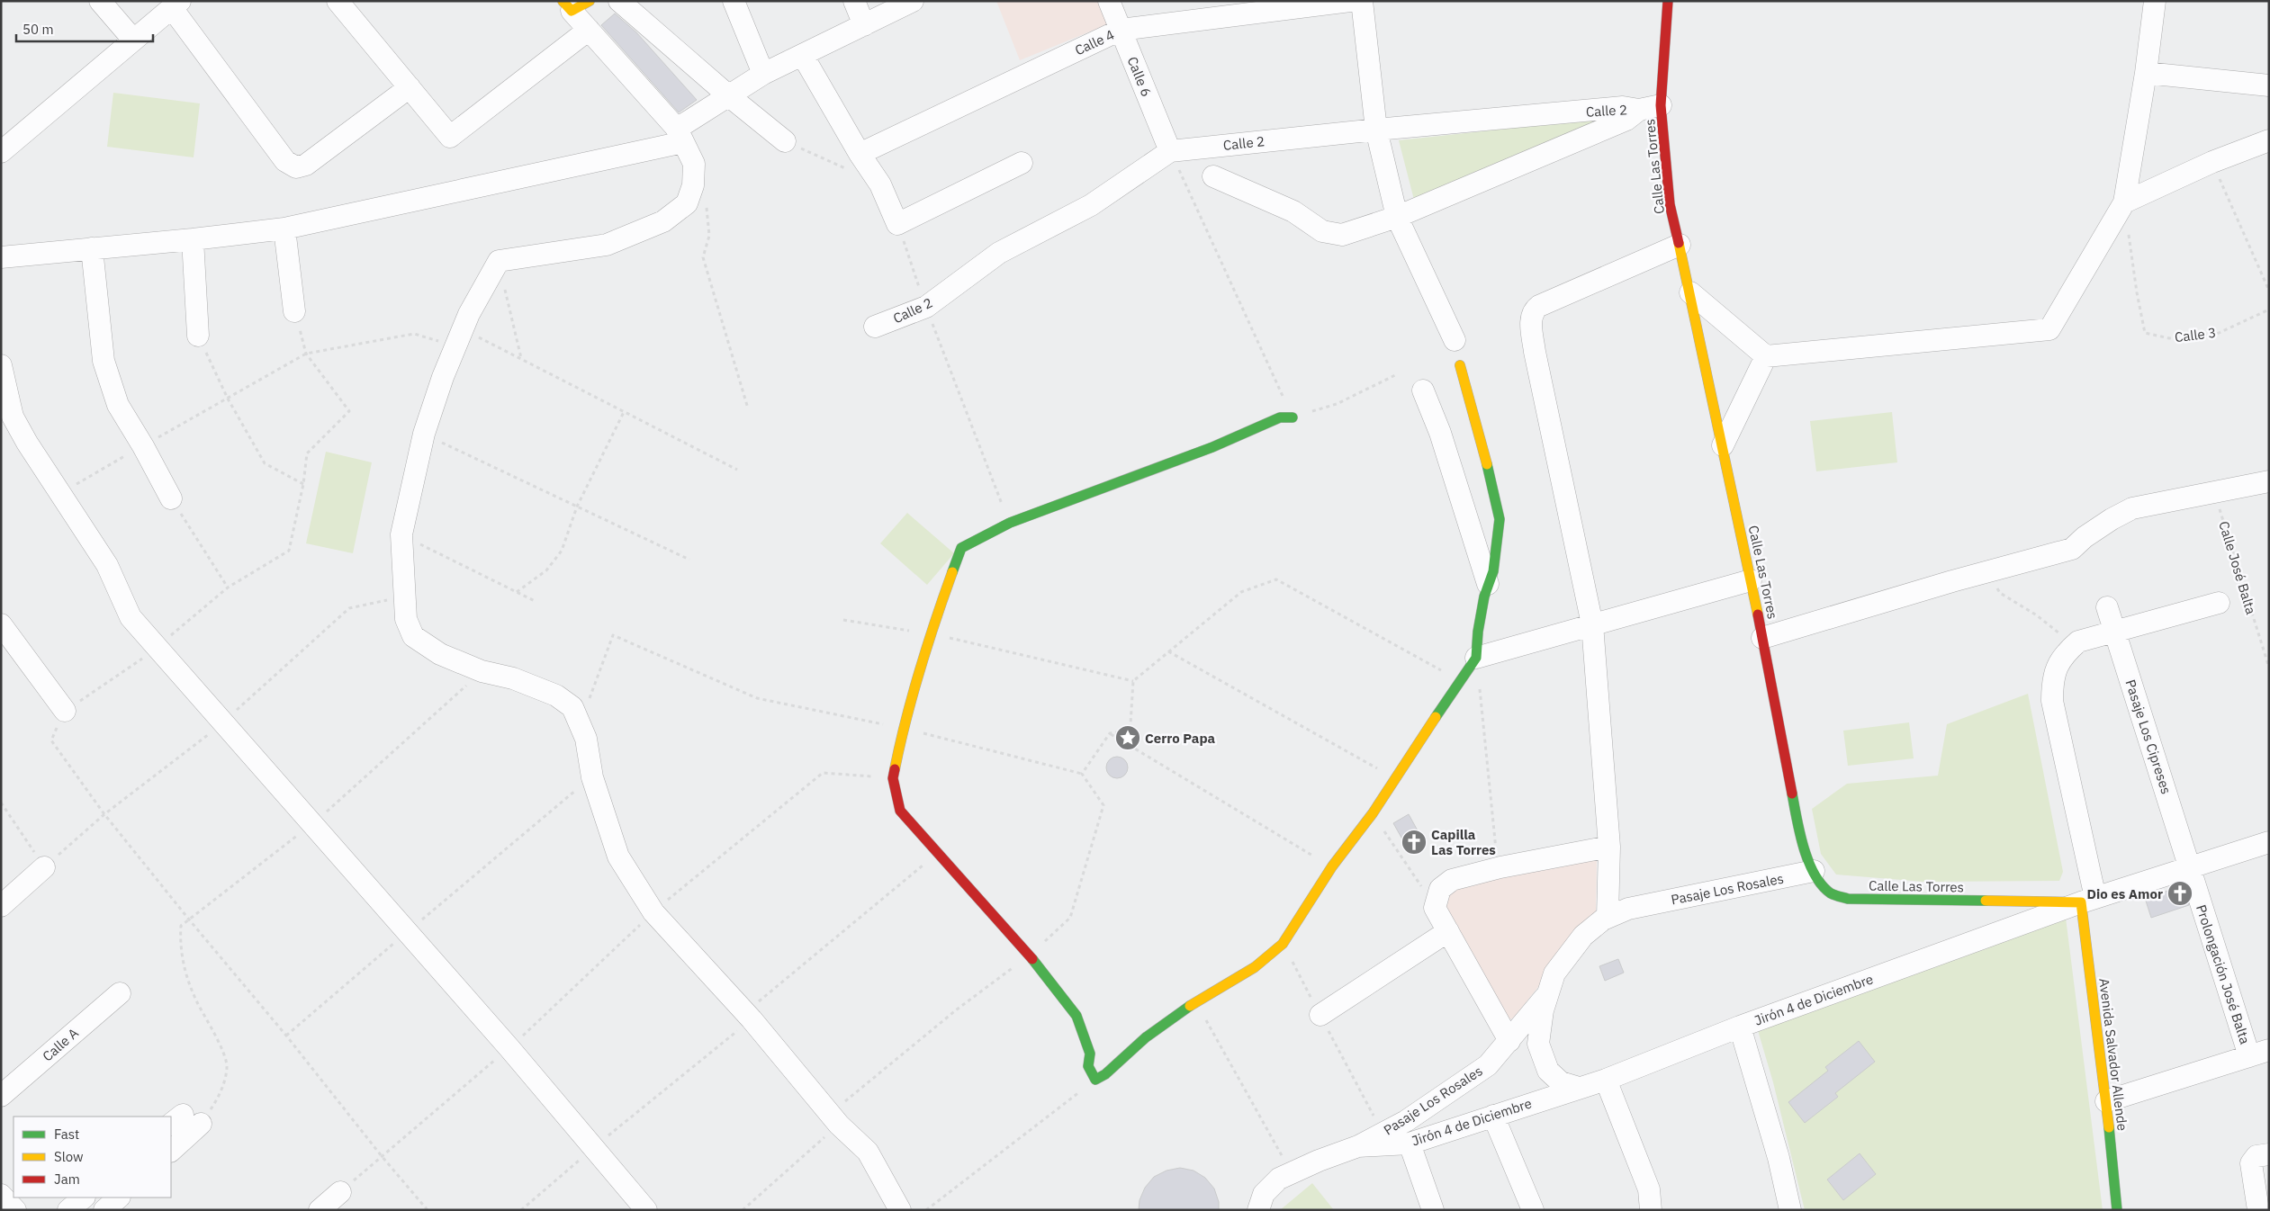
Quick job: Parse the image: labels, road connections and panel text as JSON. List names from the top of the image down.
{
  "streets": {
    "street": [
      "Calle 4",
      "Calle 6",
      "Calle 2",
      "Calle Las Torres",
      "Pasaje Los Cipreses",
      "Pasaje Los Rosales",
      "Prolongación José Balta",
      "Jirón 4 de Diciembre",
      "Calle A",
      "Avenida Salvador Allende"
    ],
    "path": ["Calle 3", "Calle José Balta"]
  },
  "crossings": [
    ["Calle 4", "Calle 6"],
    ["Calle 6", "Calle 2"],
    ["Calle 2", "Calle Las Torres"],
    ["Calle Las Torres", "Pasaje Los Rosales"],
    ["Calle Las Torres", "Jirón 4 de Diciembre"],
    ["Calle Las Torres", "Avenida Salvador Allende"],
    ["Pasaje Los Cipreses", "Prolongación José Balta"],
    ["Pasaje Los Cipreses", "Jirón 4 de Diciembre"],
    ["Pasaje Los Rosales", "Jirón 4 de Diciembre"],
    ["Prolongación José Balta", "Jirón 4 de Diciembre"],
    ["Jirón 4 de Diciembre", "Avenida Salvador Allende"]
  ],
  "places": {
    "place": ["Cerro Papa"],
    "church": ["Capilla Las Torres", "Dio es Amor"]
  },
  "legend": ["Fast", "Slow", "Jam"],
  "scale_bar": "50 m"
}
